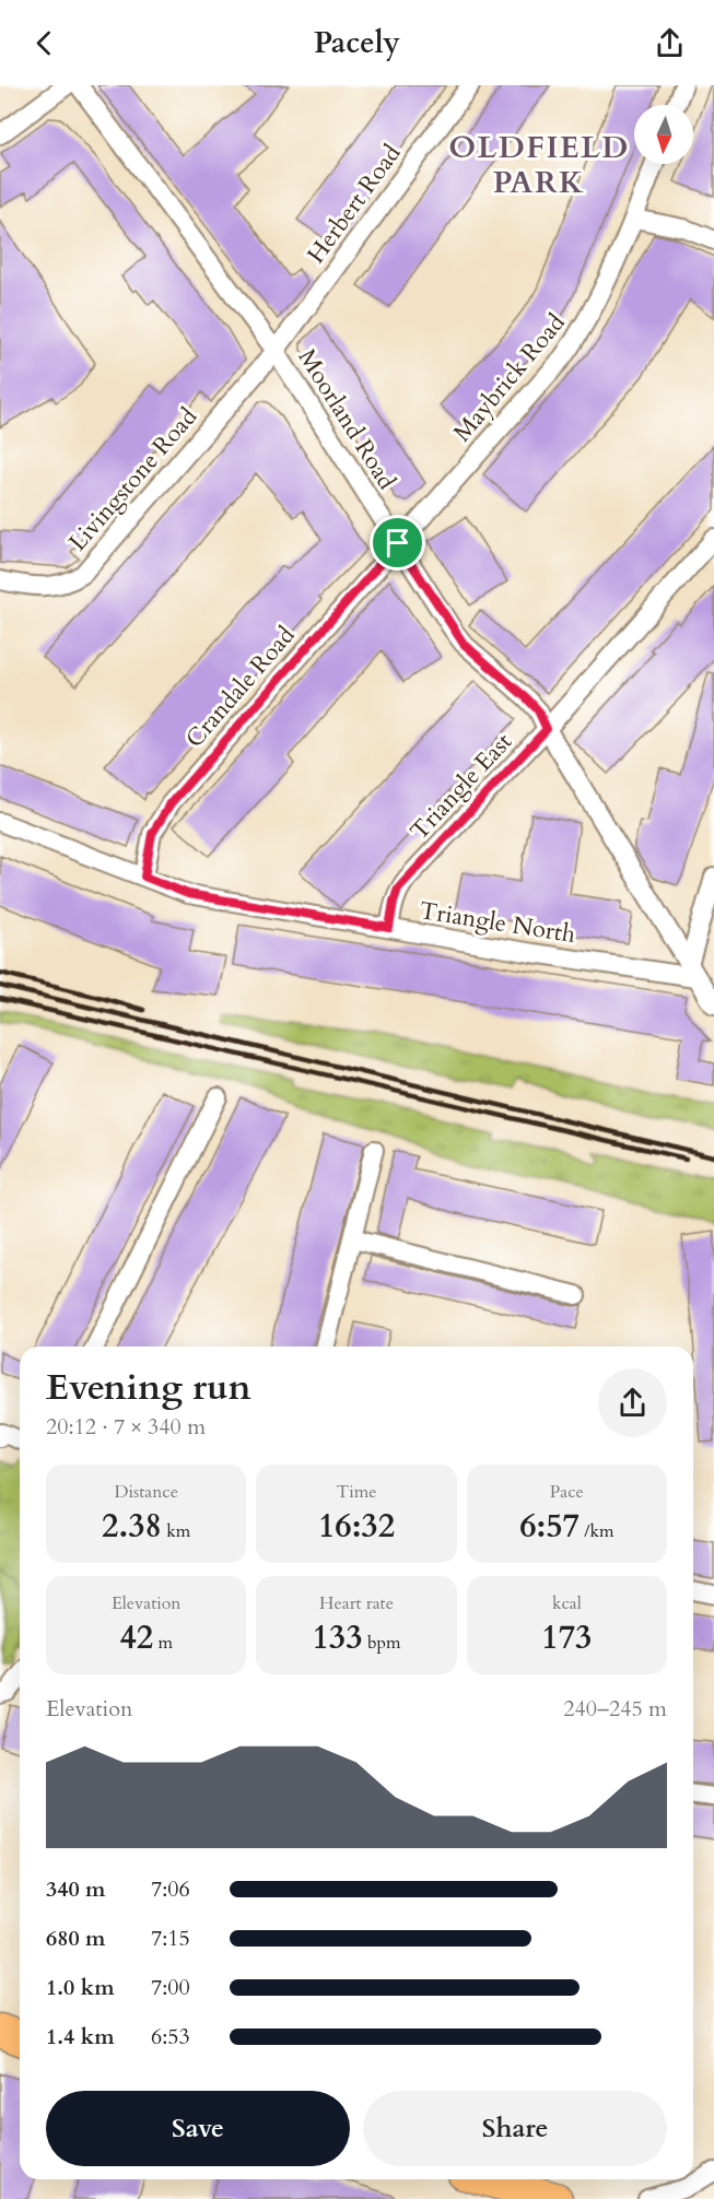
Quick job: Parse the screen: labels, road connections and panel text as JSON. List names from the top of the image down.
{
  "streets": {
    "street": [
      "Herbert Road",
      "Maybrick Road",
      "Moorland Road",
      "Livingstone Road",
      "Crandale Road",
      "Triangle East",
      "Triangle North"
    ]
  },
  "crossings": [
    ["Herbert Road", "Moorland Road"],
    ["Herbert Road", "Livingstone Road"],
    ["Maybrick Road", "Moorland Road"],
    ["Maybrick Road", "Crandale Road"],
    ["Moorland Road", "Livingstone Road"],
    ["Moorland Road", "Crandale Road"],
    ["Moorland Road", "Triangle East"],
    ["Moorland Road", "Triangle North"],
    ["Crandale Road", "Triangle North"],
    ["Triangle East", "Triangle North"]
  ],
  "districts": ["OLDFIELD PARK"],
  "north": "bottom",
  "page": {
    "header": "Pacely",
    "heading": ["Evening run", "20:12 · 7 × 340 m"],
    "stats": [
      ["Distance", "2.38 km"],
      ["Time", "16:32"],
      ["Pace", "6:57 /km"],
      ["Elevation", "42 m"],
      ["Heart rate", "133 bpm"],
      ["kcal", "173"]
    ],
    "chart": ["Elevation", "240–245 m"],
    "list": [
      {
        "name": "340 m",
        "note": "7:06"
      },
      {
        "name": "680 m",
        "note": "7:15"
      },
      {
        "name": "1.0 km",
        "note": "7:00"
      },
      {
        "name": "1.4 km",
        "note": "6:53"
      }
    ],
    "buttons": ["Save", "Share"]
  }
}
